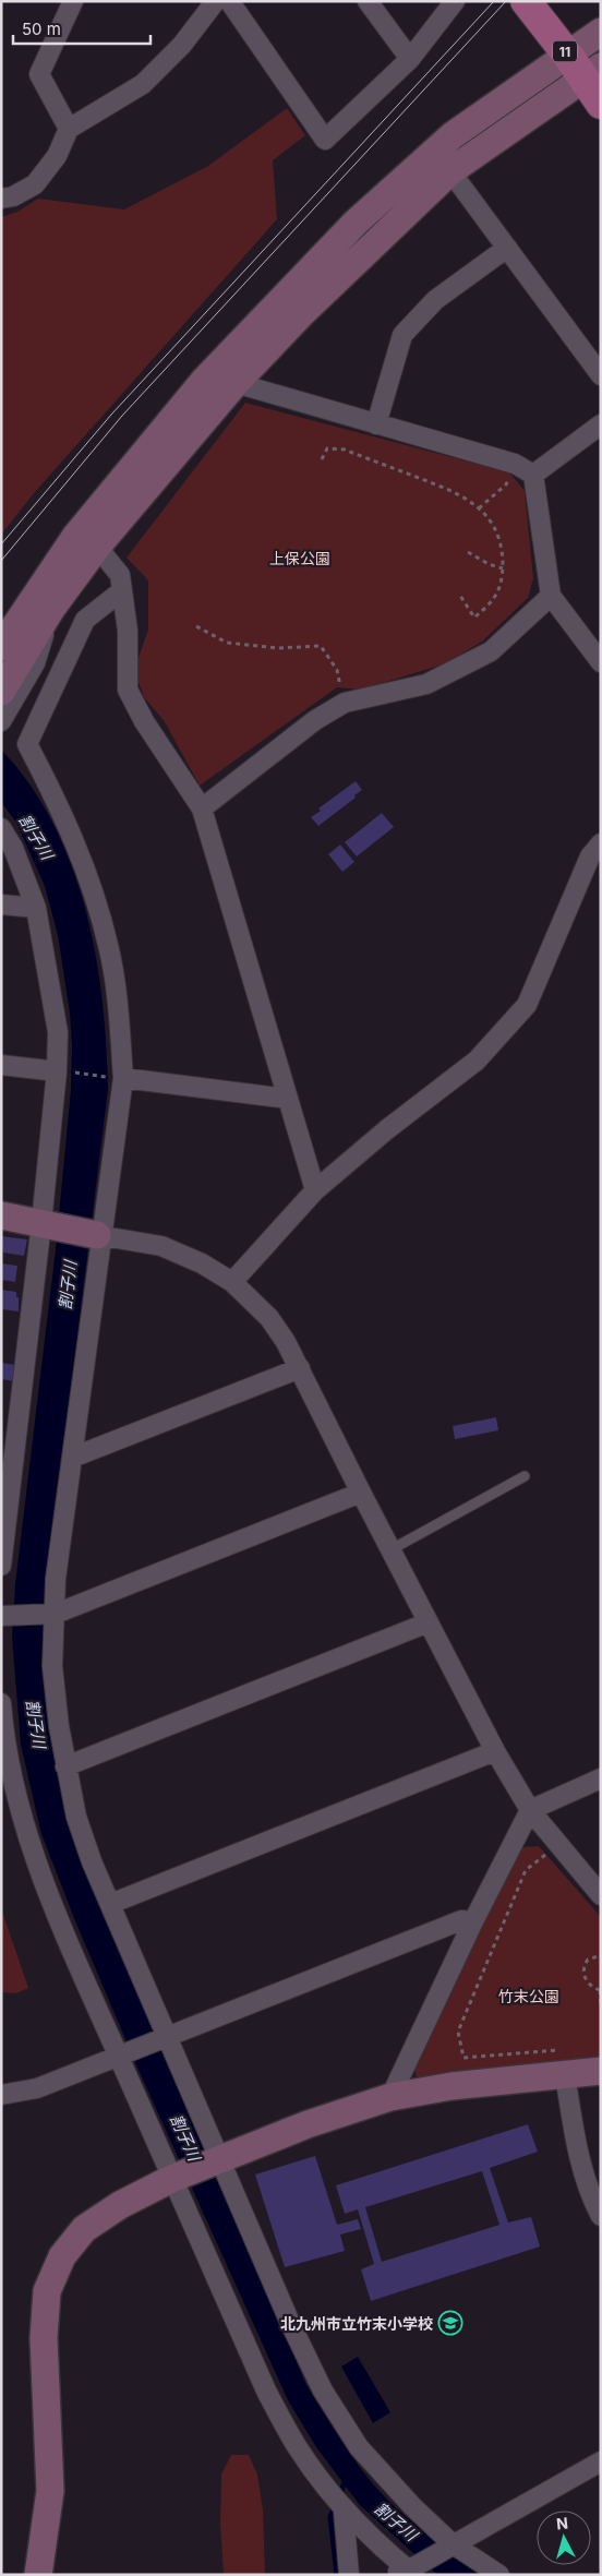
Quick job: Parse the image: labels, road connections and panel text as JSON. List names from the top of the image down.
{
  "streets": {
    "main road": ["11"]
  },
  "water": ["割子川"],
  "parks": ["上保公園", "竹末公園"],
  "places": {
    "school or university": ["北九州市立竹末小学校"]
  },
  "scale_bar": "50 m",
  "north": "top"
}
